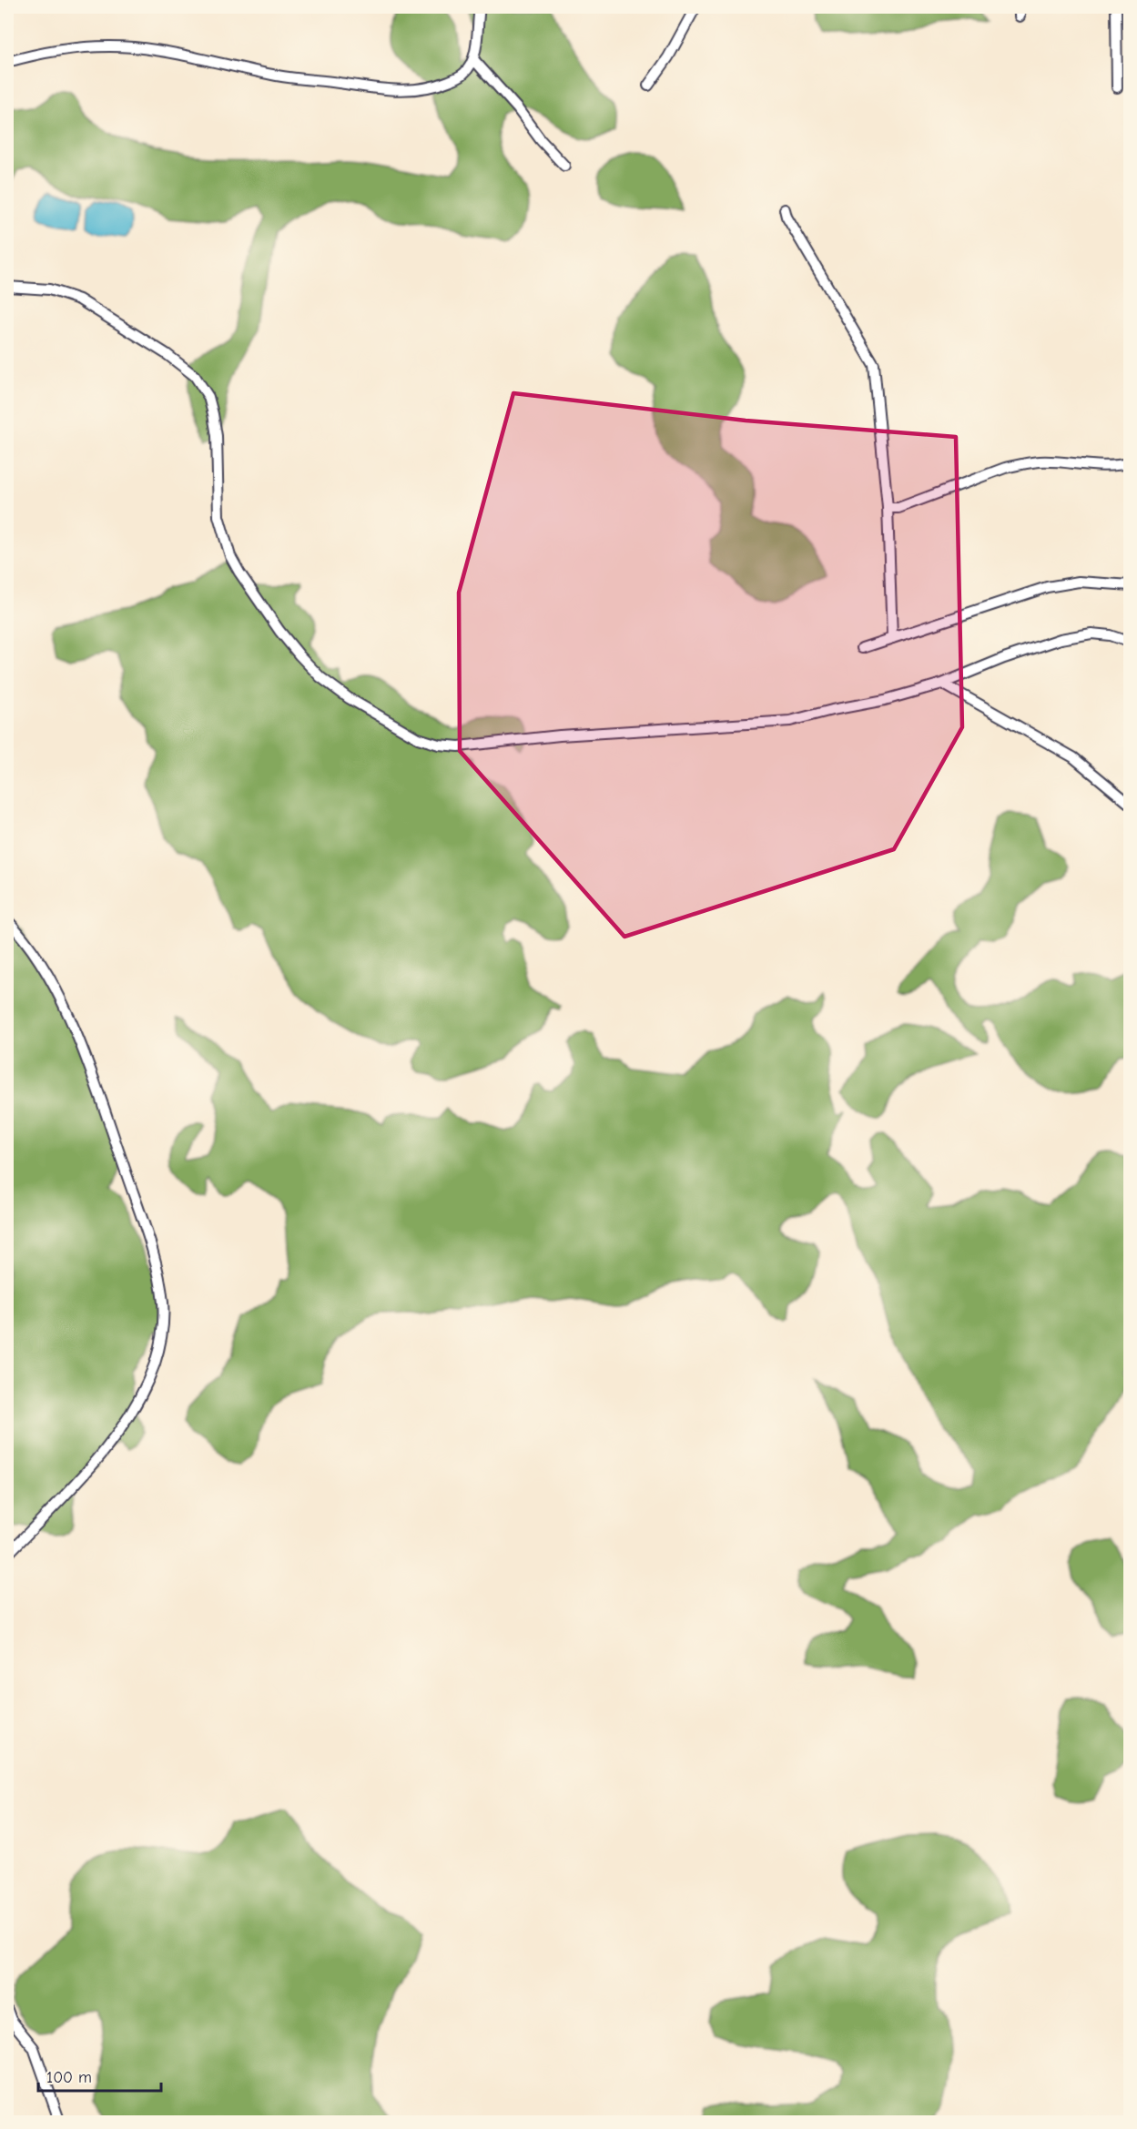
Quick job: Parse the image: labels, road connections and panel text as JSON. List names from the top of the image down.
{
  "scale_bar": "100 m"
}
